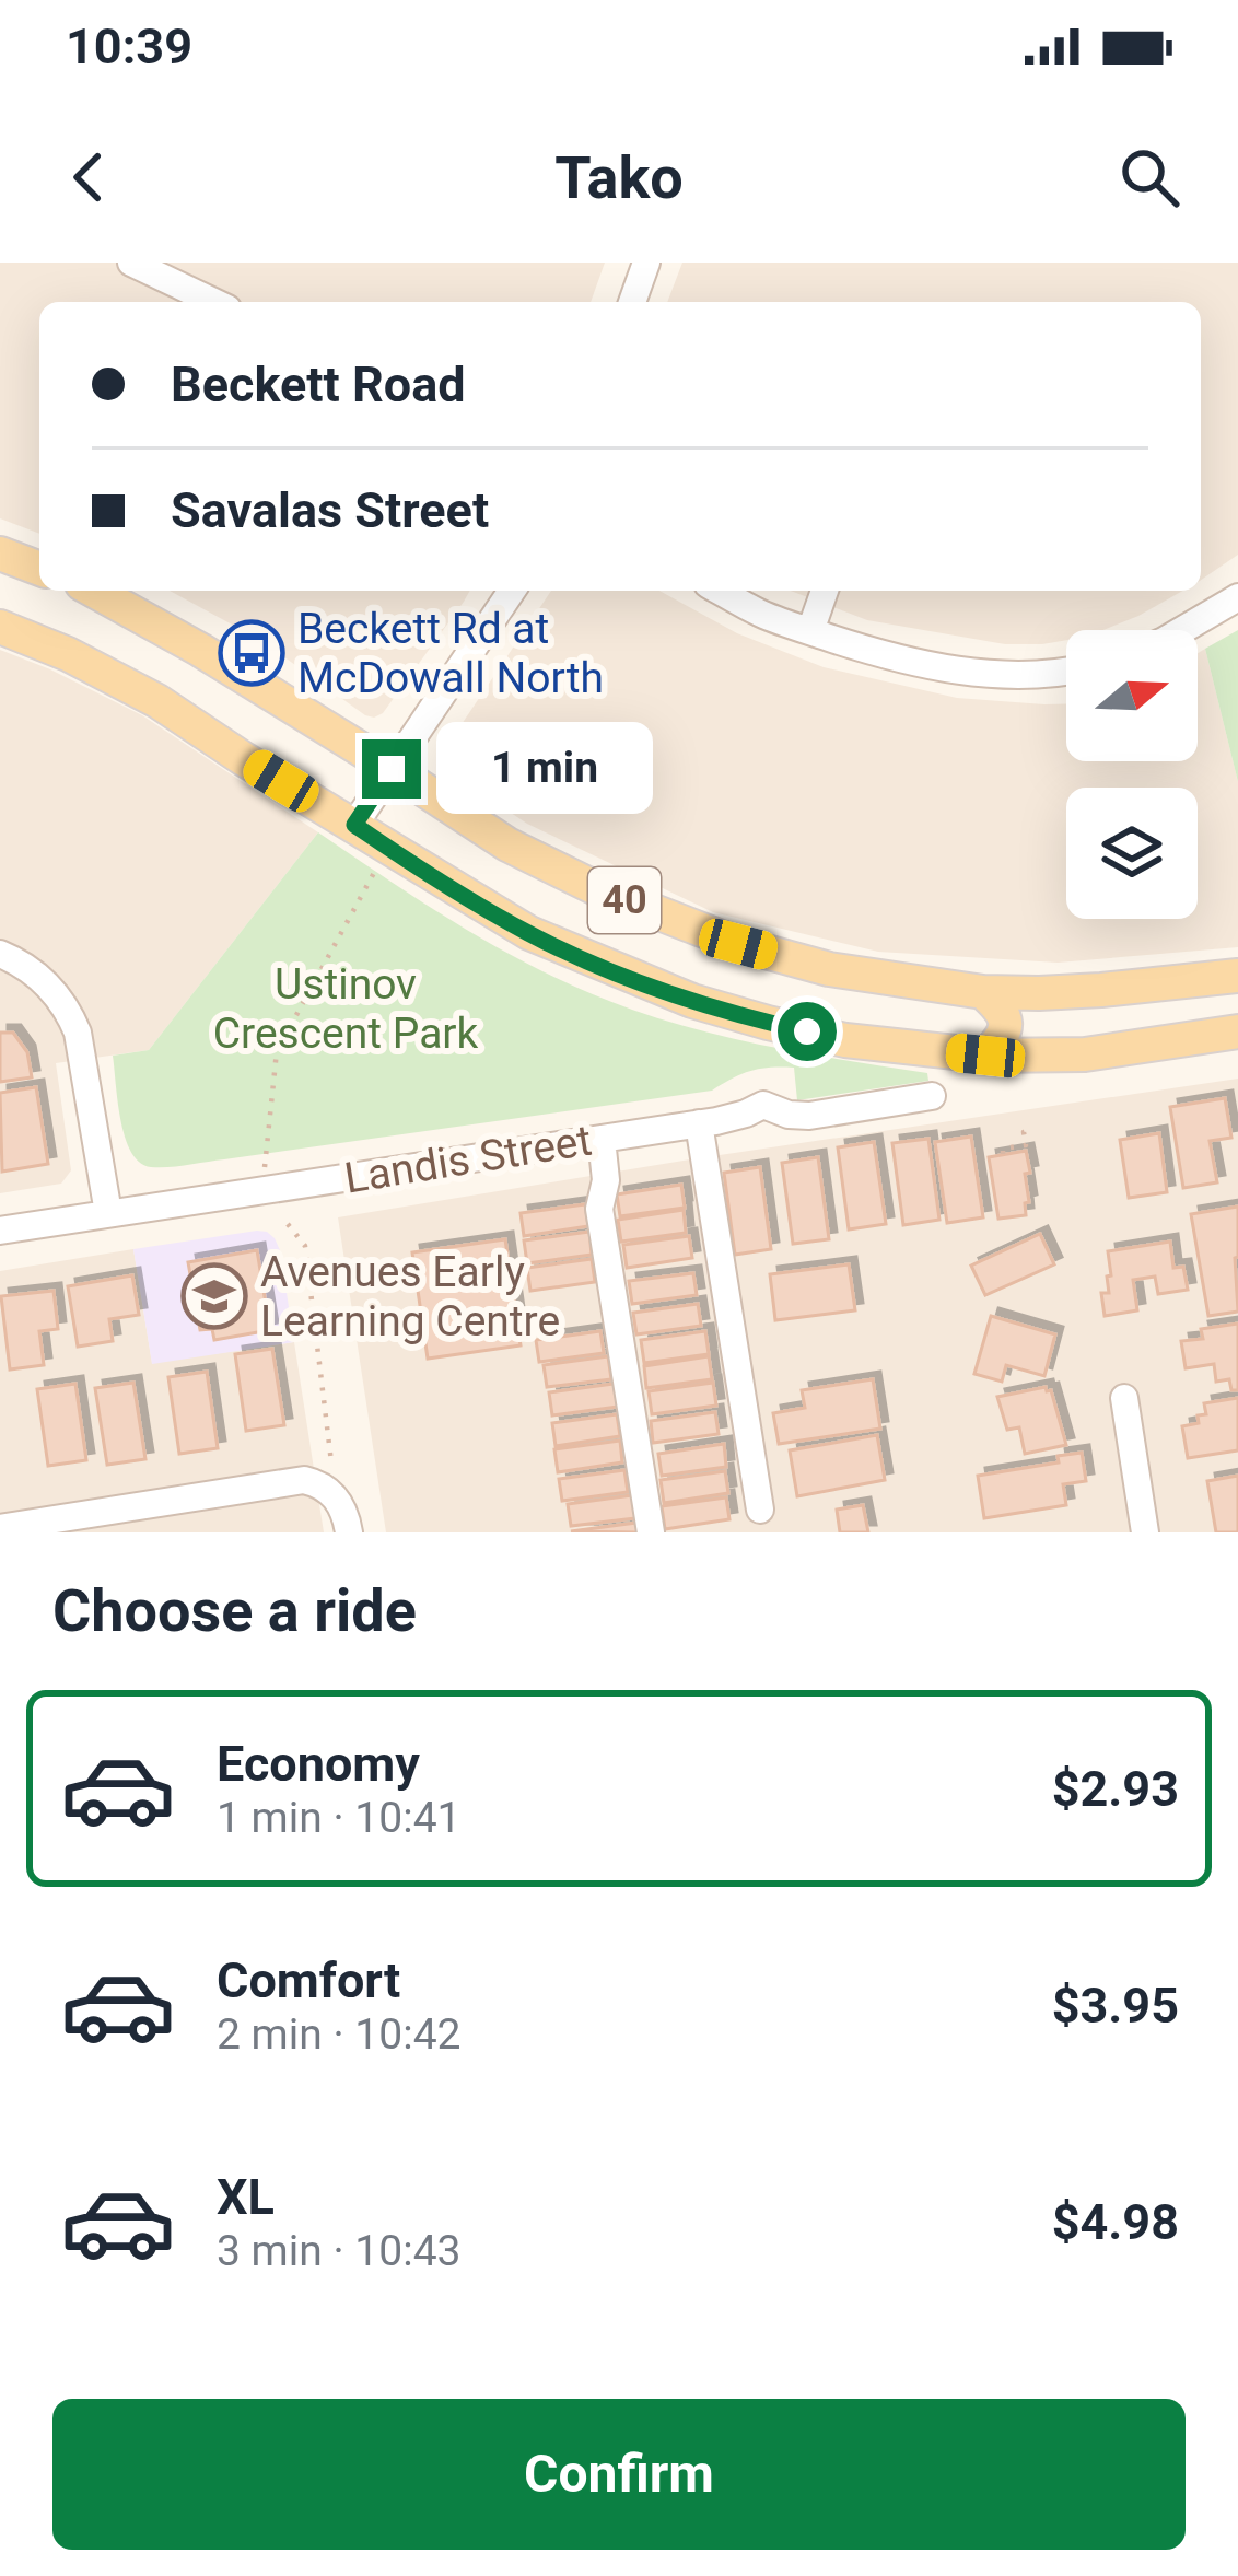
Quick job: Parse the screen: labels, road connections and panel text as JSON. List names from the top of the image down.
{
  "streets": {
    "main road": ["40"],
    "street": ["Landis Street"]
  },
  "parks": ["Ustinov Crescent Park"],
  "places": {
    "bus stop": ["Beckett Rd at McDowall North"],
    "school or university": ["Avenues Early Learning Centre"]
  },
  "north": "right",
  "page": {
    "status": "10:39",
    "header": "Tako",
    "banner": ["Beckett Road", "Savalas Street"],
    "bubble": "1 min",
    "heading": "Choose a ride",
    "list": [
      {
        "name": "Economy",
        "note": "1 min · 10:41",
        "value": "$2.93"
      },
      {
        "name": "Comfort",
        "note": "2 min · 10:42",
        "value": "$3.95"
      },
      {
        "name": "XL",
        "note": "3 min · 10:43",
        "value": "$4.98"
      }
    ],
    "buttons": "Confirm"
  }
}
